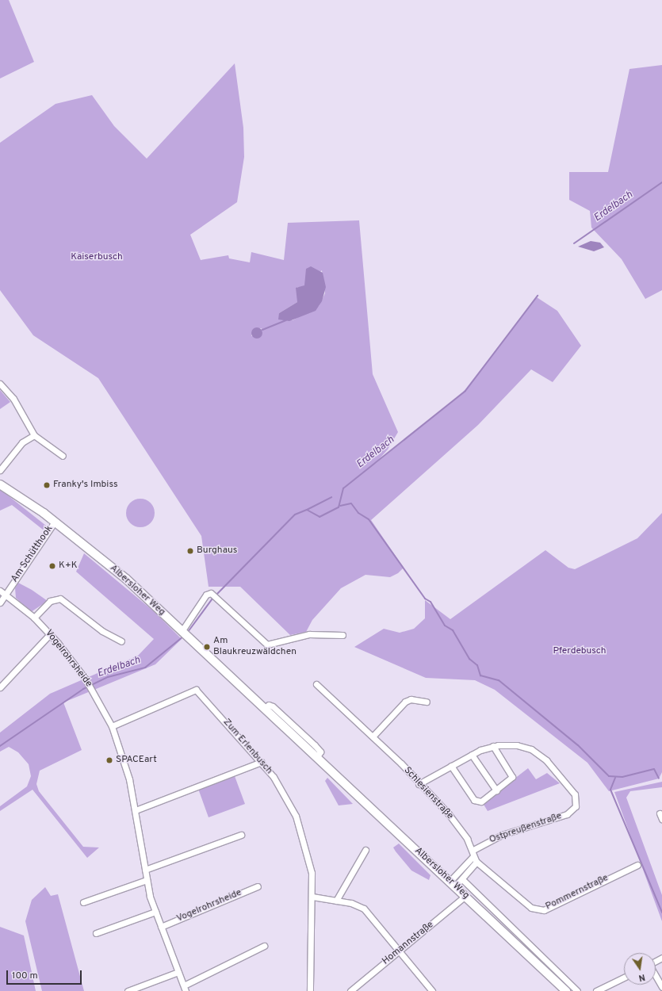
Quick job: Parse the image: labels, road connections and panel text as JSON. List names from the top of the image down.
{
  "streets": {
    "main road": ["Albersloher Weg"],
    "street": [
      "Am Schütthook",
      "Vogelrohrsheide",
      "Zum Erlenbusch",
      "Schlesienstraße",
      "Ostpreußenstraße",
      "Pommernstraße",
      "Homannstraße"
    ]
  },
  "crossings": [
    ["Am Schütthook", "Albersloher Weg"],
    ["Am Schütthook", "Vogelrohrsheide"],
    ["Albersloher Weg", "Homannstraße"],
    ["Vogelrohrsheide", "Zum Erlenbusch"],
    ["Schlesienstraße", "Ostpreußenstraße"]
  ],
  "water": ["Erdelbach"],
  "parks": ["Kaiserbusch", "Pferdebusch"],
  "places": [
    "Franky's Imbiss",
    "Burghaus",
    "K+K",
    "Am Blaukreuzwäldchen",
    "SPACEart"
  ],
  "scale_bar": "100 m",
  "north": "bottom"
}
